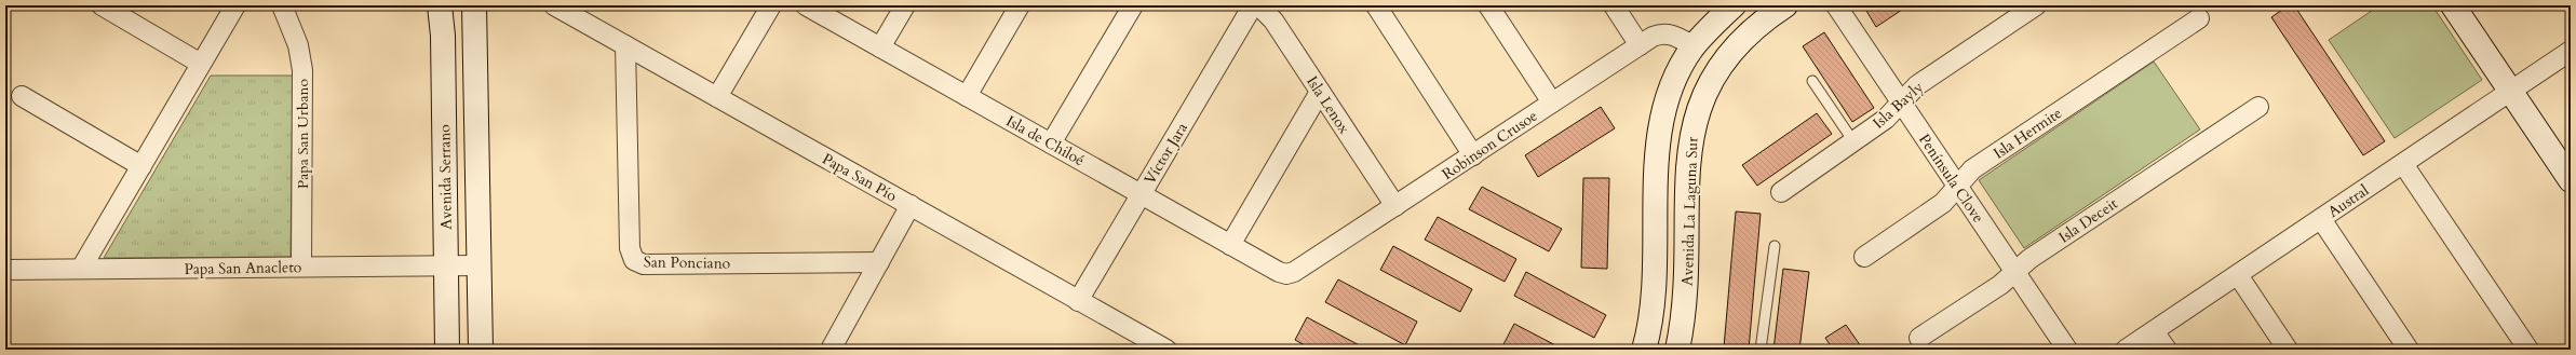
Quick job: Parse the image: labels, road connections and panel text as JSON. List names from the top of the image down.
{
  "streets": {
    "street": [
      "Isla Lenox",
      "Isla Bayly",
      "Isla Hermite",
      "Papa San Urbano",
      "Isla de Chiloé",
      "Robinson Crusoe",
      "Víctor Jara",
      "Avenida Serrano",
      "Papa San Pío",
      "Península Clove",
      "Austral",
      "Avenida La Laguna Sur",
      "Isla Deceit",
      "San Ponciano",
      "Papa San Anacleto"
    ]
  },
  "crossings": [
    ["Isla Lenox", "Robinson Crusoe"],
    ["Isla Bayly", "Península Clove"],
    ["Isla Hermite", "Península Clove"],
    ["Papa San Urbano", "Papa San Anacleto"],
    ["Isla de Chiloé", "Robinson Crusoe"],
    ["Isla de Chiloé", "Víctor Jara"],
    ["Robinson Crusoe", "Avenida La Laguna Sur"],
    ["Víctor Jara", "Papa San Pío"],
    ["Avenida Serrano", "Papa San Anacleto"],
    ["Papa San Pío", "San Ponciano"],
    ["Península Clove", "Isla Deceit"]
  ]
}
